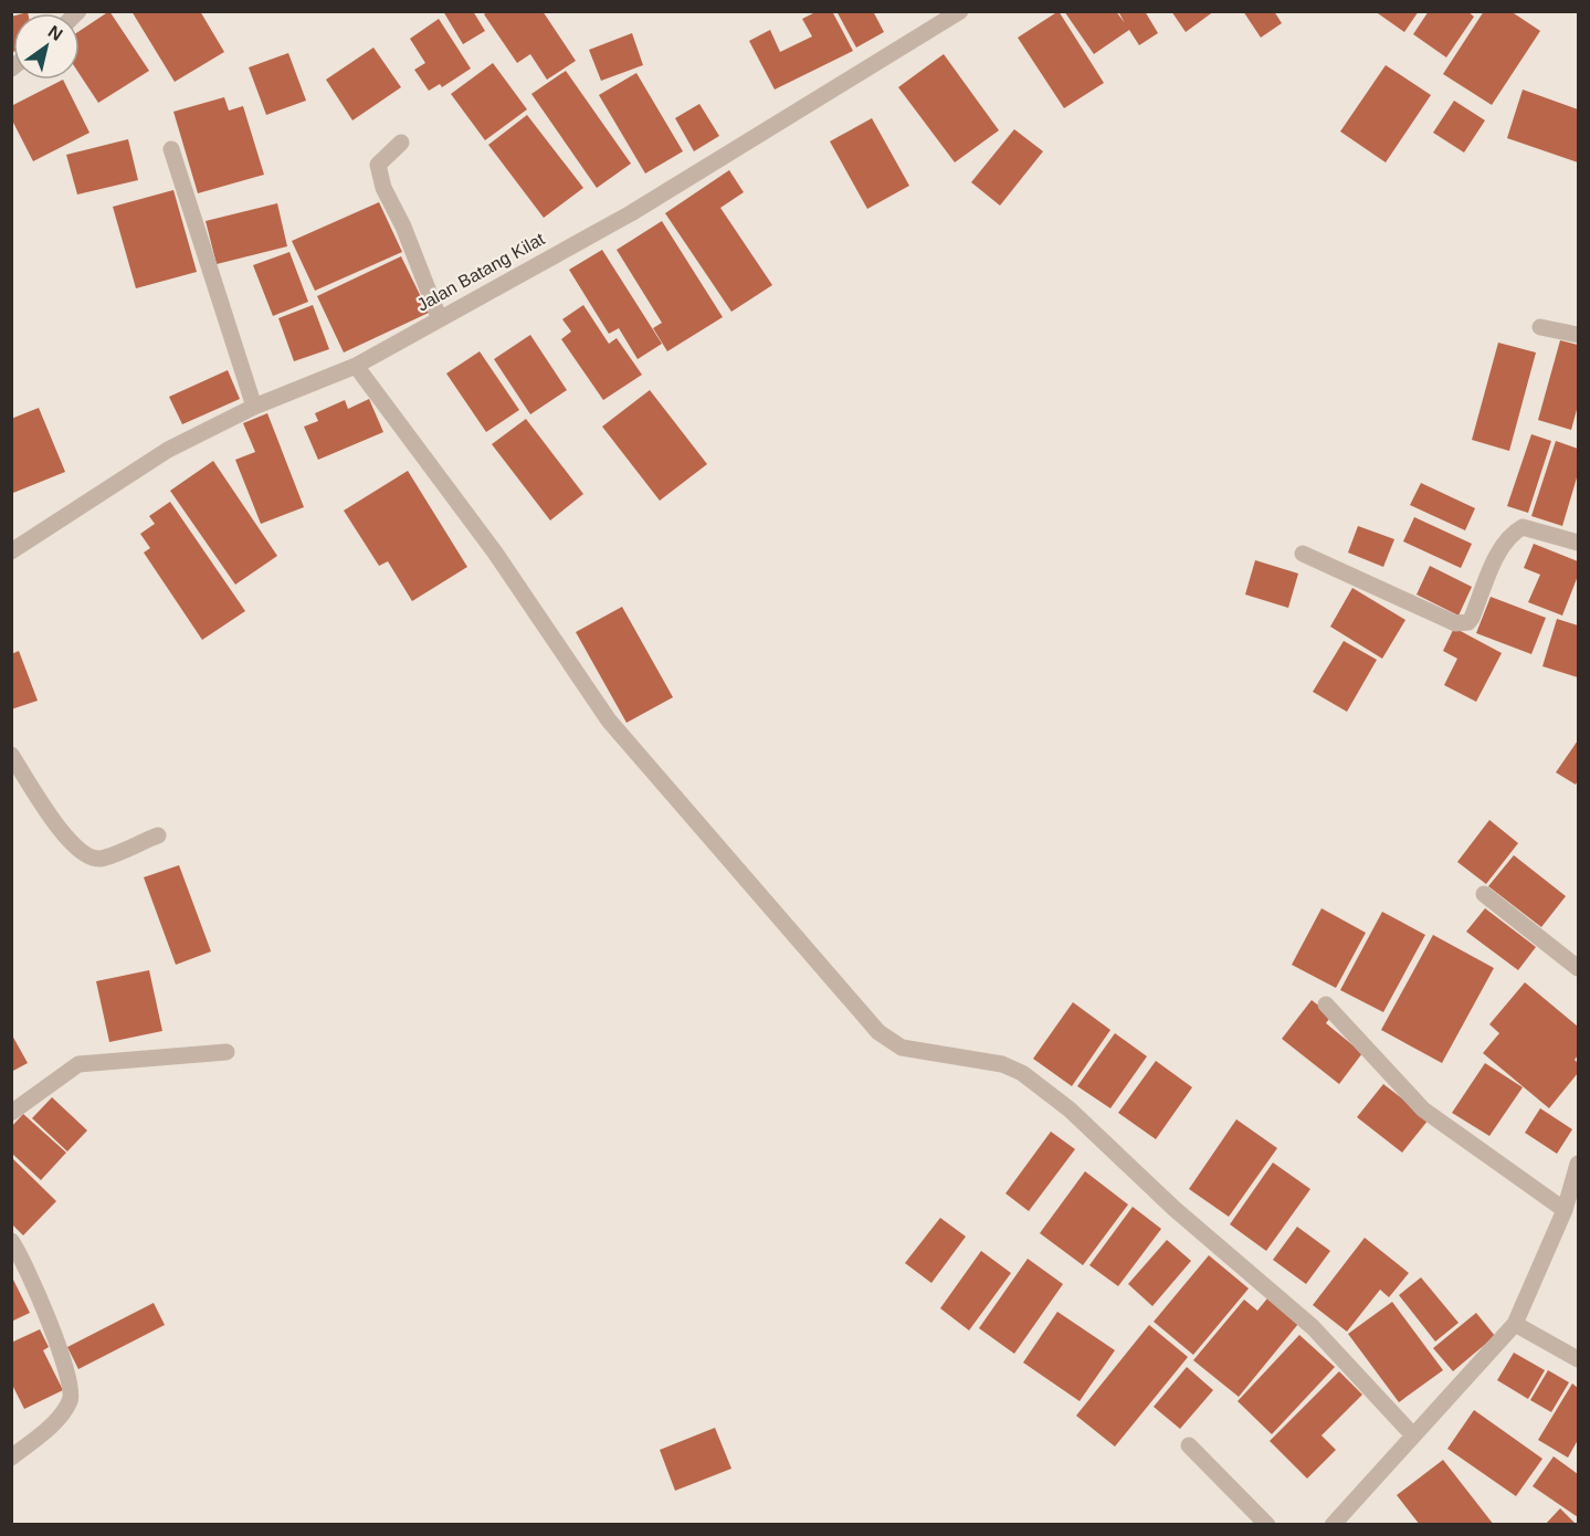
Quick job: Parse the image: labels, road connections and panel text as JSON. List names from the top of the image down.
{
  "streets": {
    "street": ["Jalan Batang Kilat"]
  },
  "north": "top right"
}
